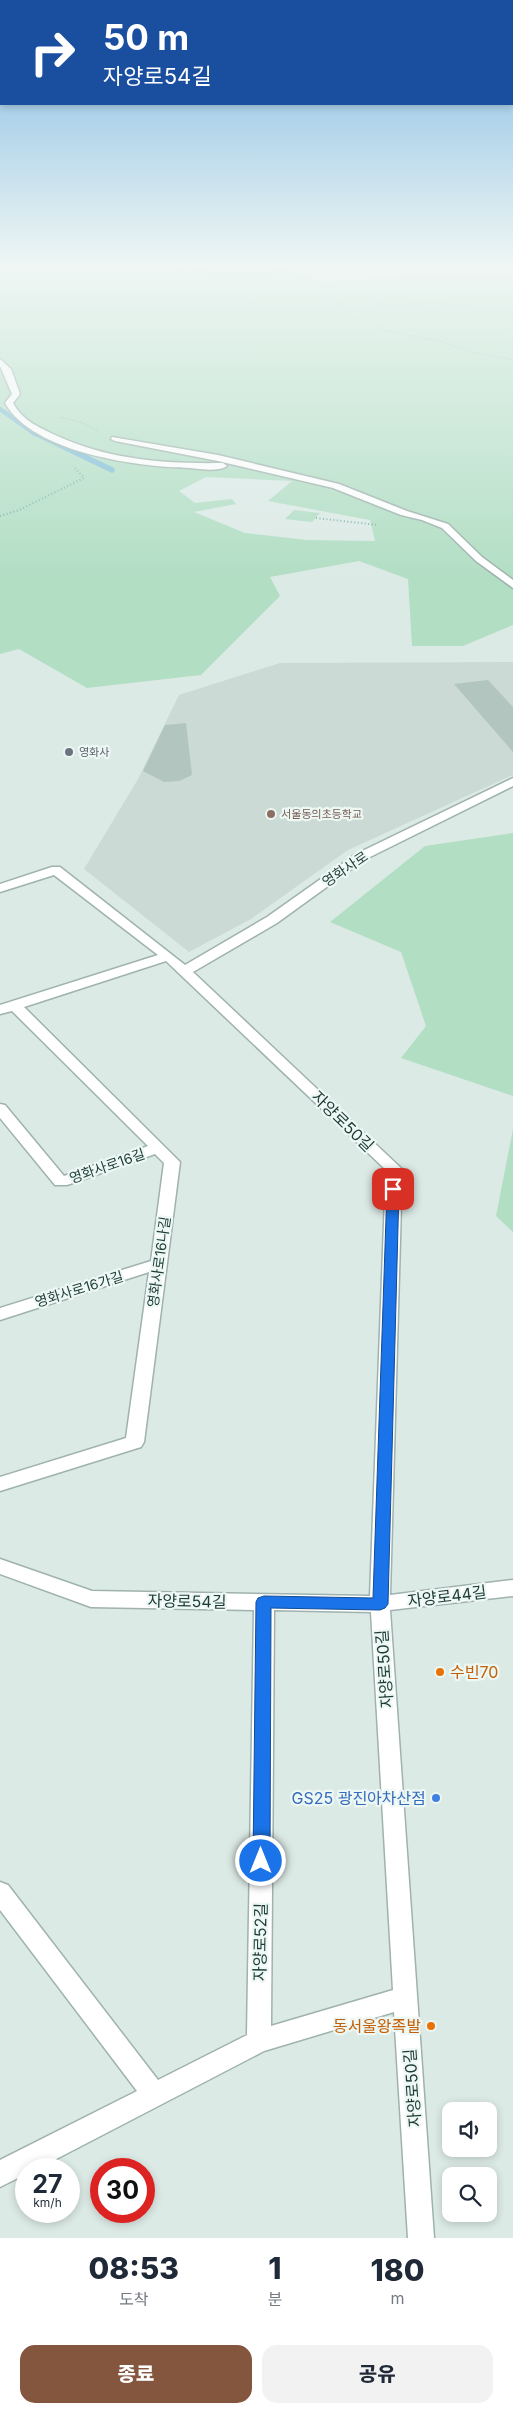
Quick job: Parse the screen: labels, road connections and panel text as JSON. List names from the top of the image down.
{
  "streets": {
    "street": [
      "영화사로",
      "자양로50길",
      "영화사로16길",
      "영화사로16나길",
      "영화사로16가길",
      "자양로44길",
      "자양로54길",
      "자양로52길"
    ]
  },
  "crossings": [
    ["영화사로", "자양로50길"],
    ["자양로50길", "자양로44길"],
    ["자양로50길", "자양로54길"],
    ["영화사로16길", "영화사로16나길"],
    ["영화사로16나길", "영화사로16가길"],
    ["자양로44길", "자양로54길"],
    ["자양로54길", "자양로52길"]
  ],
  "places": [
    "영화사",
    "서울동의초등학교",
    "수빈70",
    "GS25 광진아차산점",
    "동서울왕족발"
  ],
  "page": {
    "turn": ["50 m", "자양로54길"],
    "speed": "27 km/h",
    "limit": "30",
    "eta": [
      "08:53",
      "도착",
      "1",
      "분",
      "180",
      "m"
    ],
    "buttons": ["종료", "공유"]
  }
}
